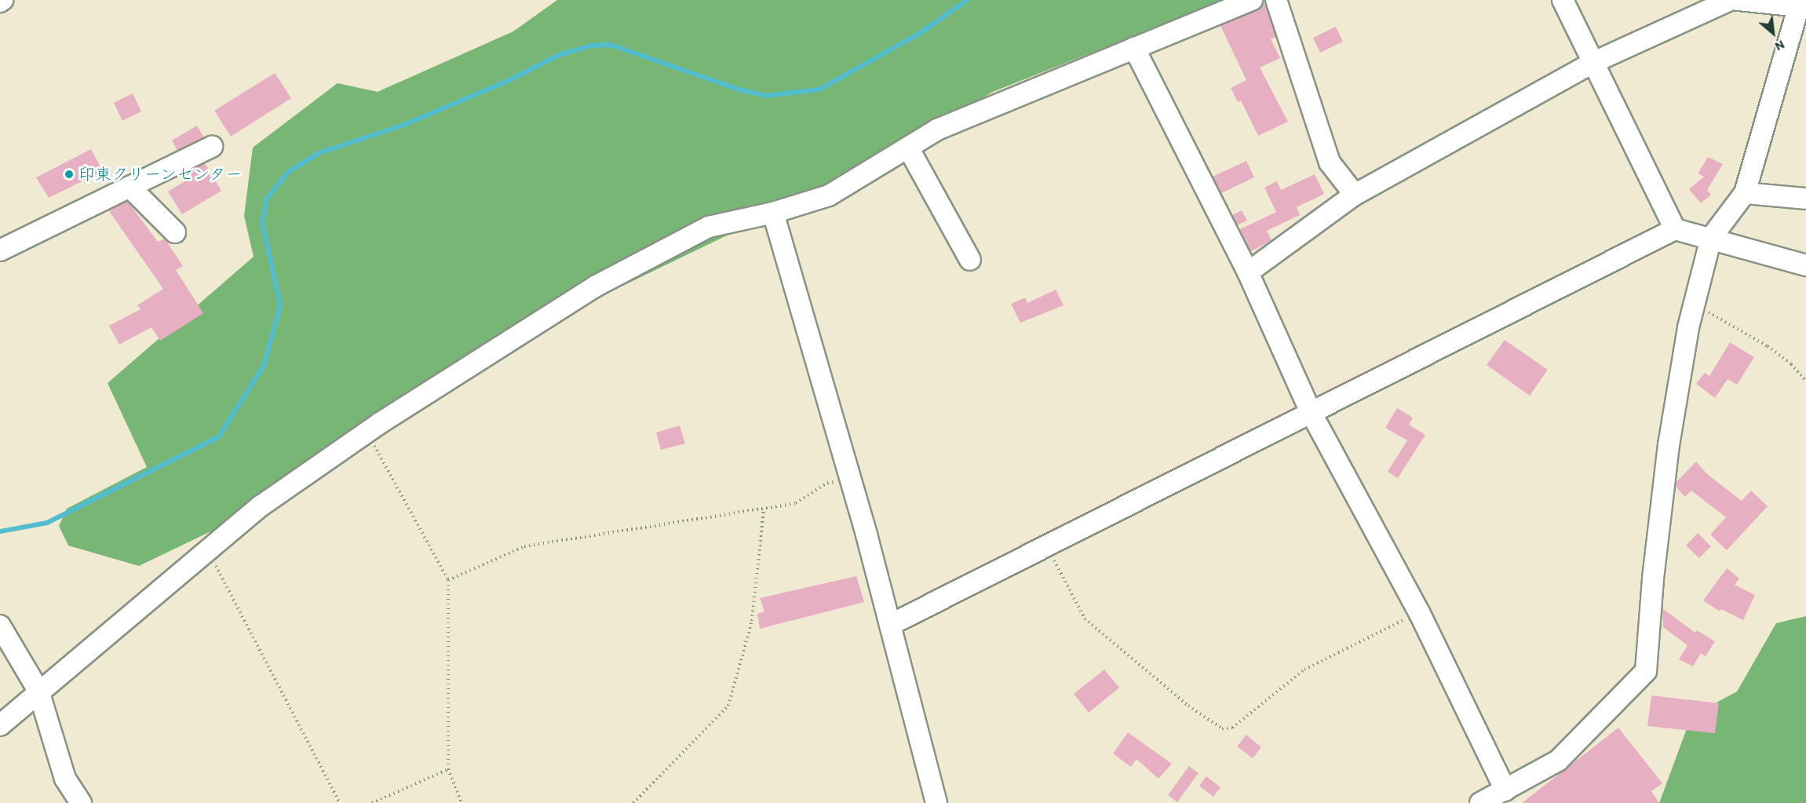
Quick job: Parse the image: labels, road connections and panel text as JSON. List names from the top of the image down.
{
  "places": ["印東クリーンセンター"],
  "north": "bottom right"
}
